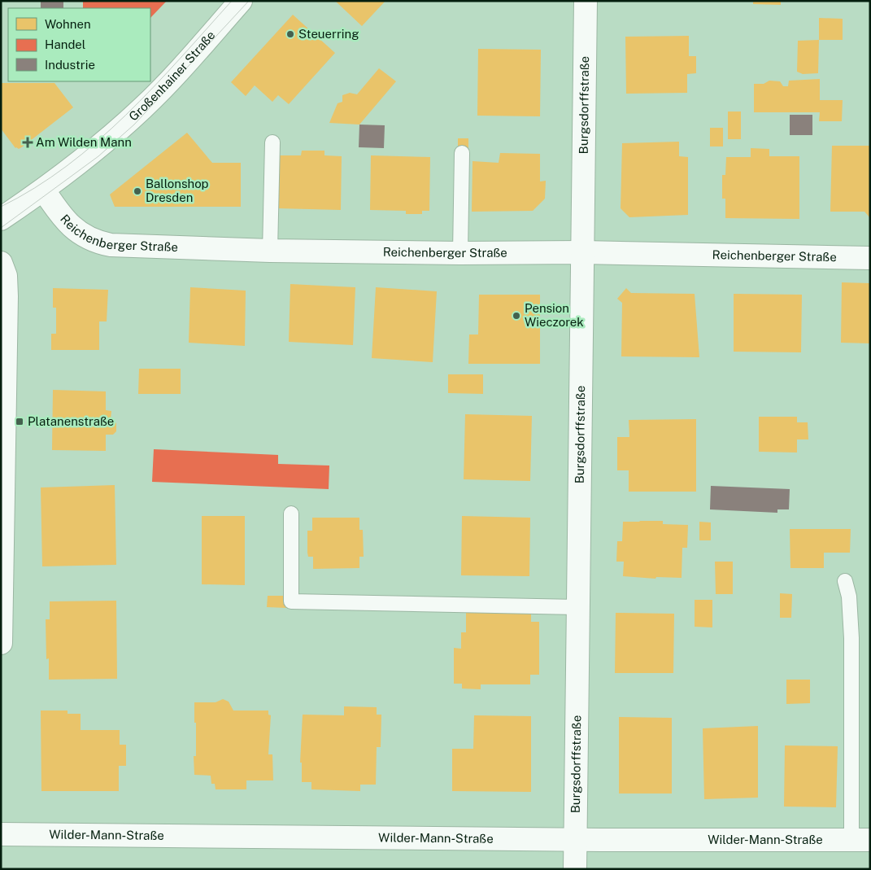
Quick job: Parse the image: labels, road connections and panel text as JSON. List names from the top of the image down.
{
  "streets": {
    "street": [
      "Großenhainer Straße",
      "Burgsdorffstraße",
      "Reichenberger Straße",
      "Wilder-Mann-Straße"
    ]
  },
  "crossings": [
    ["Großenhainer Straße", "Reichenberger Straße"],
    ["Burgsdorffstraße", "Reichenberger Straße"],
    ["Burgsdorffstraße", "Wilder-Mann-Straße"]
  ],
  "places": {
    "other": ["Steuerring", "Ballonshop Dresden", "Pension Wieczorek"],
    "health": ["Am Wilden Mann"],
    "transit": ["Platanenstraße"]
  },
  "legend": ["Wohnen", "Handel", "Industrie"]
}
